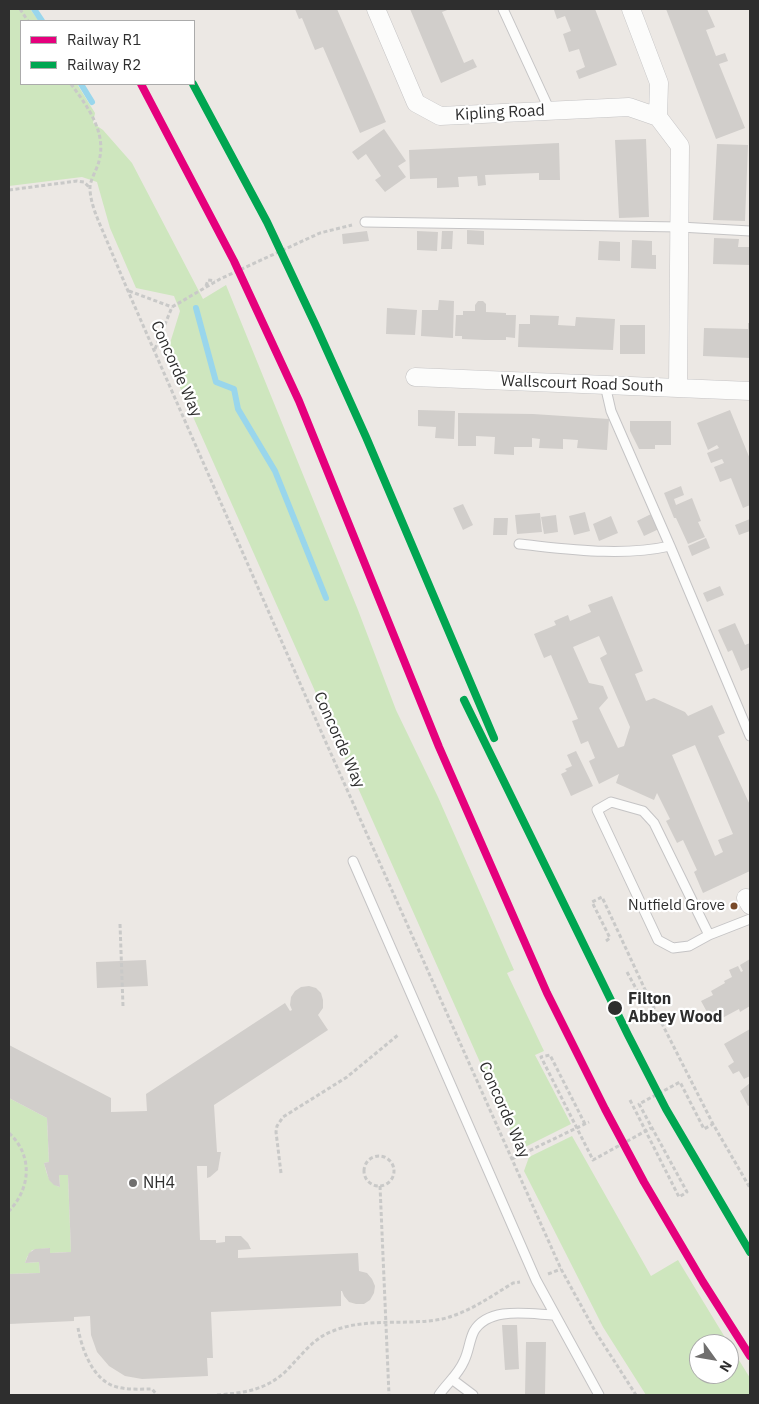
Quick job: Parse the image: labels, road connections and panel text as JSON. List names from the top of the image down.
{
  "streets": {
    "street": ["Kipling Road", "Wallscourt Road South"],
    "path": ["Concorde Way"]
  },
  "places": ["Nutfield Grove", "Filton Abbey Wood", "NH4"],
  "lines": ["rail line R1", "rail line R2"],
  "legend": ["Railway R1", "Railway R2"],
  "north": "bottom right"
}
